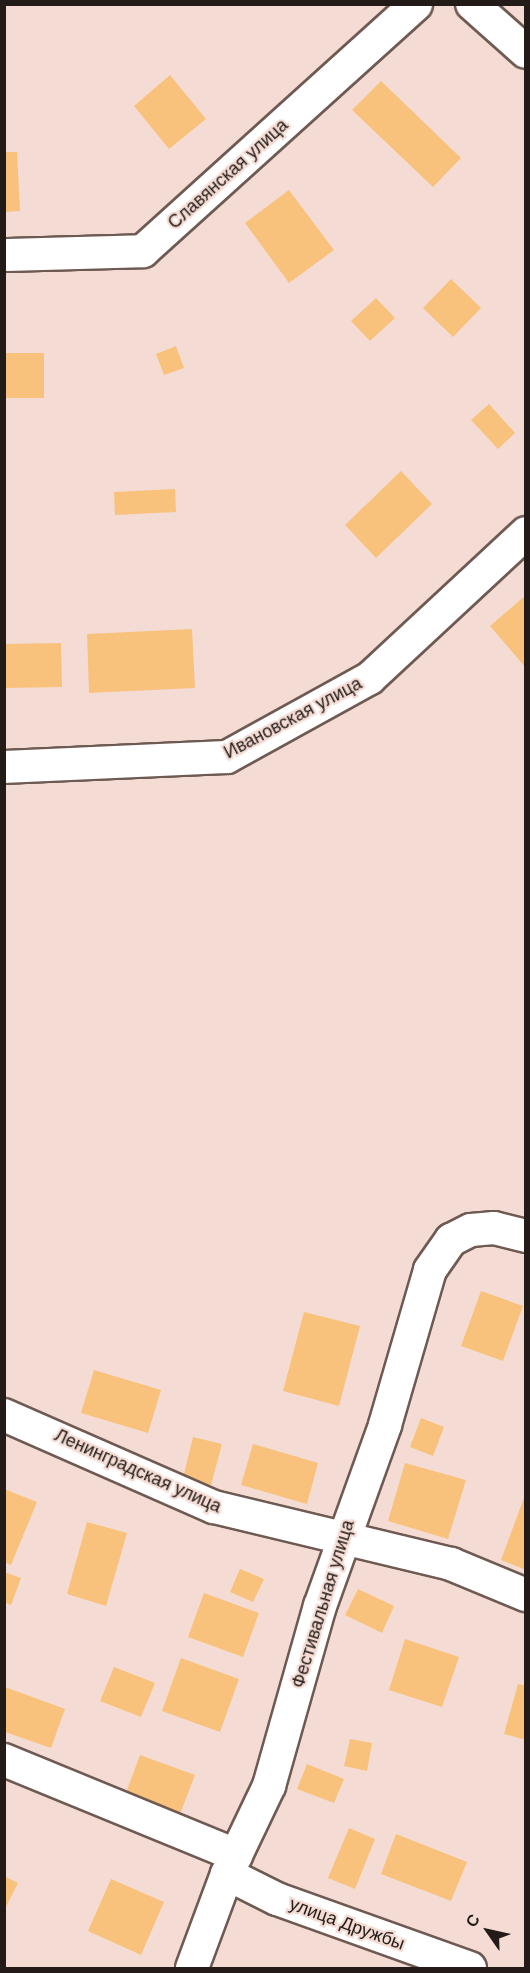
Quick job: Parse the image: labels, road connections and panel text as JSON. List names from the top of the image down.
{
  "streets": {
    "street": [
      "Славянская улица",
      "Ивановская улица",
      "Ленинградская улица",
      "Фестивальная улица",
      "улица Дружбы"
    ]
  },
  "crossings": [
    ["Ленинградская улица", "Фестивальная улица"],
    ["Фестивальная улица", "улица Дружбы"]
  ],
  "north": "top left"
}
